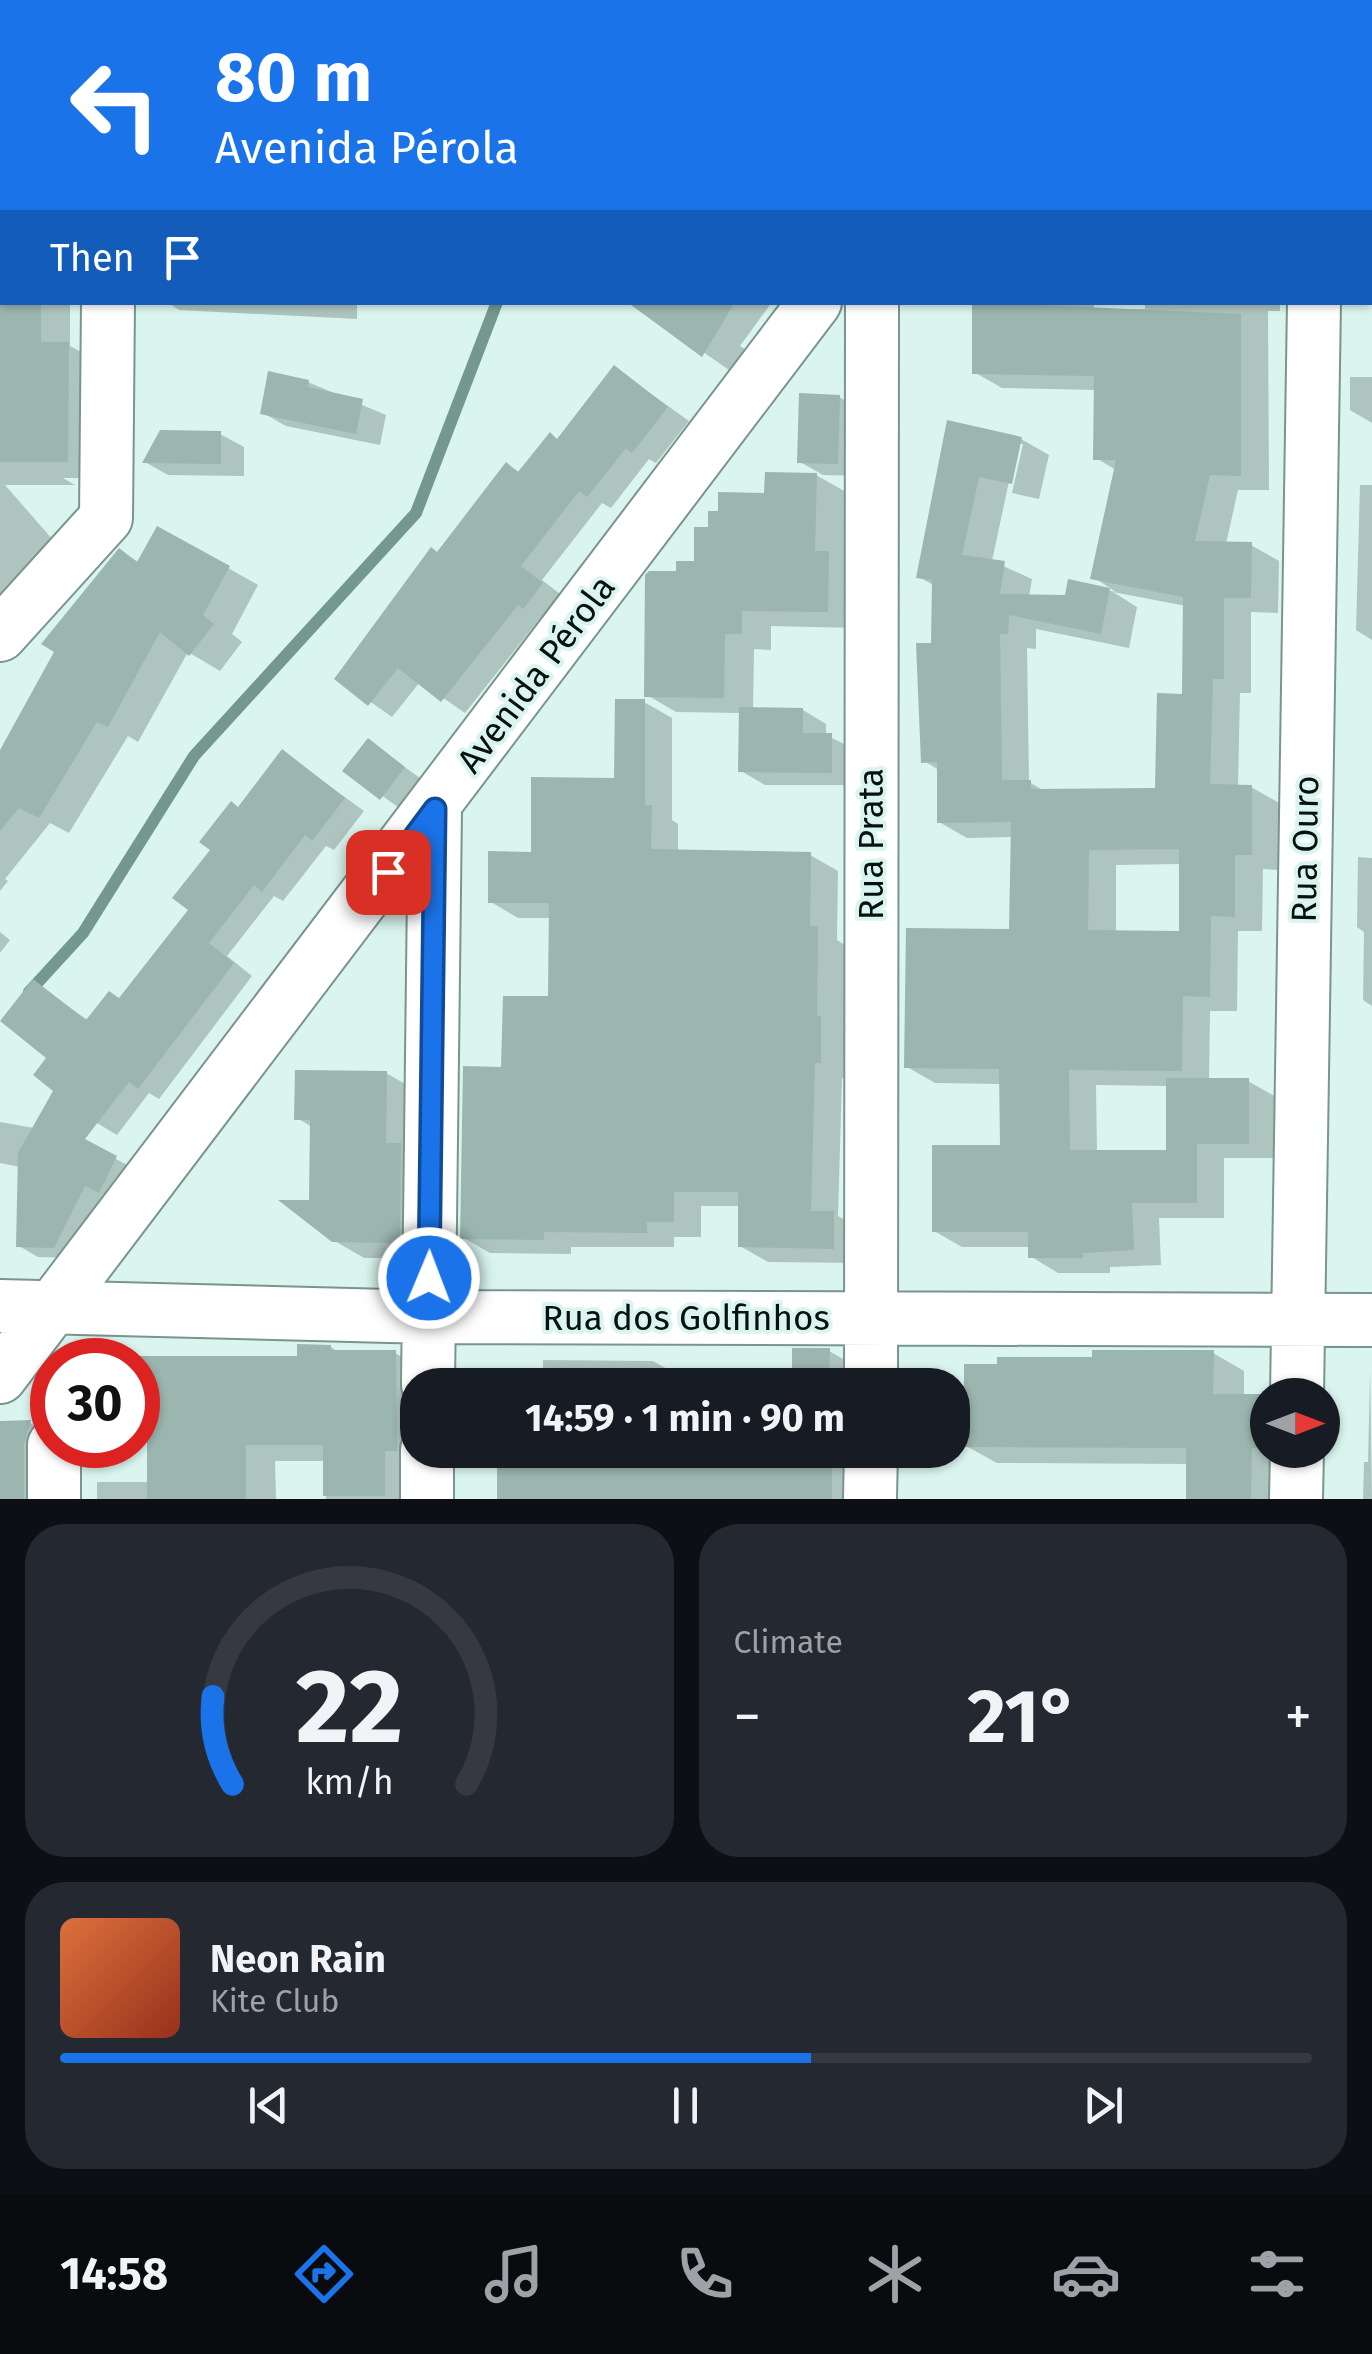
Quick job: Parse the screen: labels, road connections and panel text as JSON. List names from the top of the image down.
{
  "streets": {
    "street": [
      "Avenida Pérola",
      "Rua Prata",
      "Rua Ouro",
      "Rua dos Golfinhos"
    ]
  },
  "crossings": [
    ["Avenida Pérola", "Rua dos Golfinhos"],
    ["Rua Prata", "Rua dos Golfinhos"],
    ["Rua Ouro", "Rua dos Golfinhos"]
  ],
  "north": "right",
  "page": {
    "turn": ["80 m", "Avenida Pérola"],
    "then": "Then",
    "limit": "30",
    "trip": "14:59 · 1 min · 90 m",
    "tile": "Climate",
    "heat": ["−", "21°", "+"],
    "song": ["Neon Rain", "Kite Club"],
    "tabs": "14:58",
    "gauge": ["22", "km/h"]
  }
}
